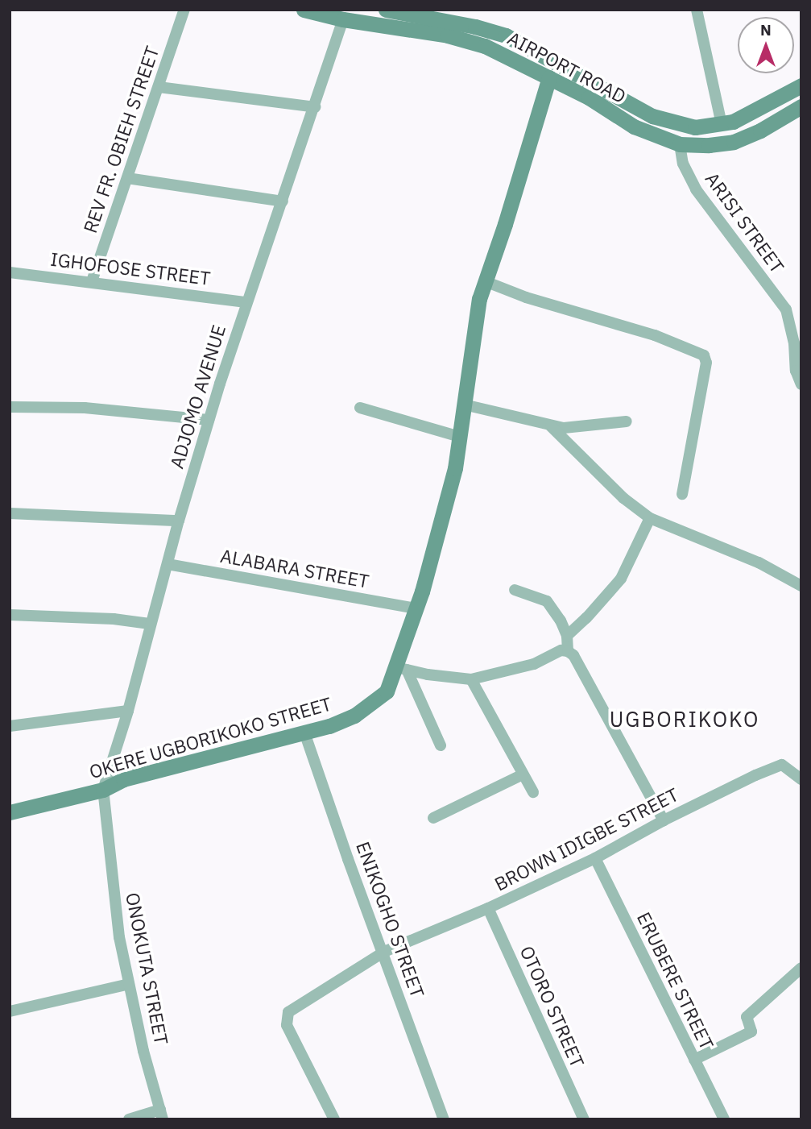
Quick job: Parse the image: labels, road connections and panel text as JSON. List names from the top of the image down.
{
  "streets": {
    "street": [
      "AIRPORT ROAD",
      "REV FR. OBIEH STREET",
      "ARISI STREET",
      "IGHOFOSE STREET",
      "ADJOMO AVENUE",
      "ALABARA STREET",
      "OKERE UGBORIKOKO STREET",
      "BROWN IDIGBE STREET",
      "ENIKOGHO STREET",
      "ONOKUTA STREET",
      "ERUBERE STREET",
      "OTORO STREET"
    ]
  },
  "crossings": [
    ["AIRPORT ROAD", "ARISI STREET"],
    ["AIRPORT ROAD", "ADJOMO AVENUE"],
    ["AIRPORT ROAD", "OKERE UGBORIKOKO STREET"],
    ["REV FR. OBIEH STREET", "IGHOFOSE STREET"],
    ["IGHOFOSE STREET", "ADJOMO AVENUE"],
    ["ADJOMO AVENUE", "ALABARA STREET"],
    ["ADJOMO AVENUE", "OKERE UGBORIKOKO STREET"],
    ["ADJOMO AVENUE", "ONOKUTA STREET"],
    ["ALABARA STREET", "OKERE UGBORIKOKO STREET"],
    ["OKERE UGBORIKOKO STREET", "ENIKOGHO STREET"],
    ["OKERE UGBORIKOKO STREET", "ONOKUTA STREET"],
    ["BROWN IDIGBE STREET", "ENIKOGHO STREET"],
    ["BROWN IDIGBE STREET", "ERUBERE STREET"],
    ["BROWN IDIGBE STREET", "OTORO STREET"]
  ],
  "districts": ["UGBORIKOKO"],
  "north": "top"
}
